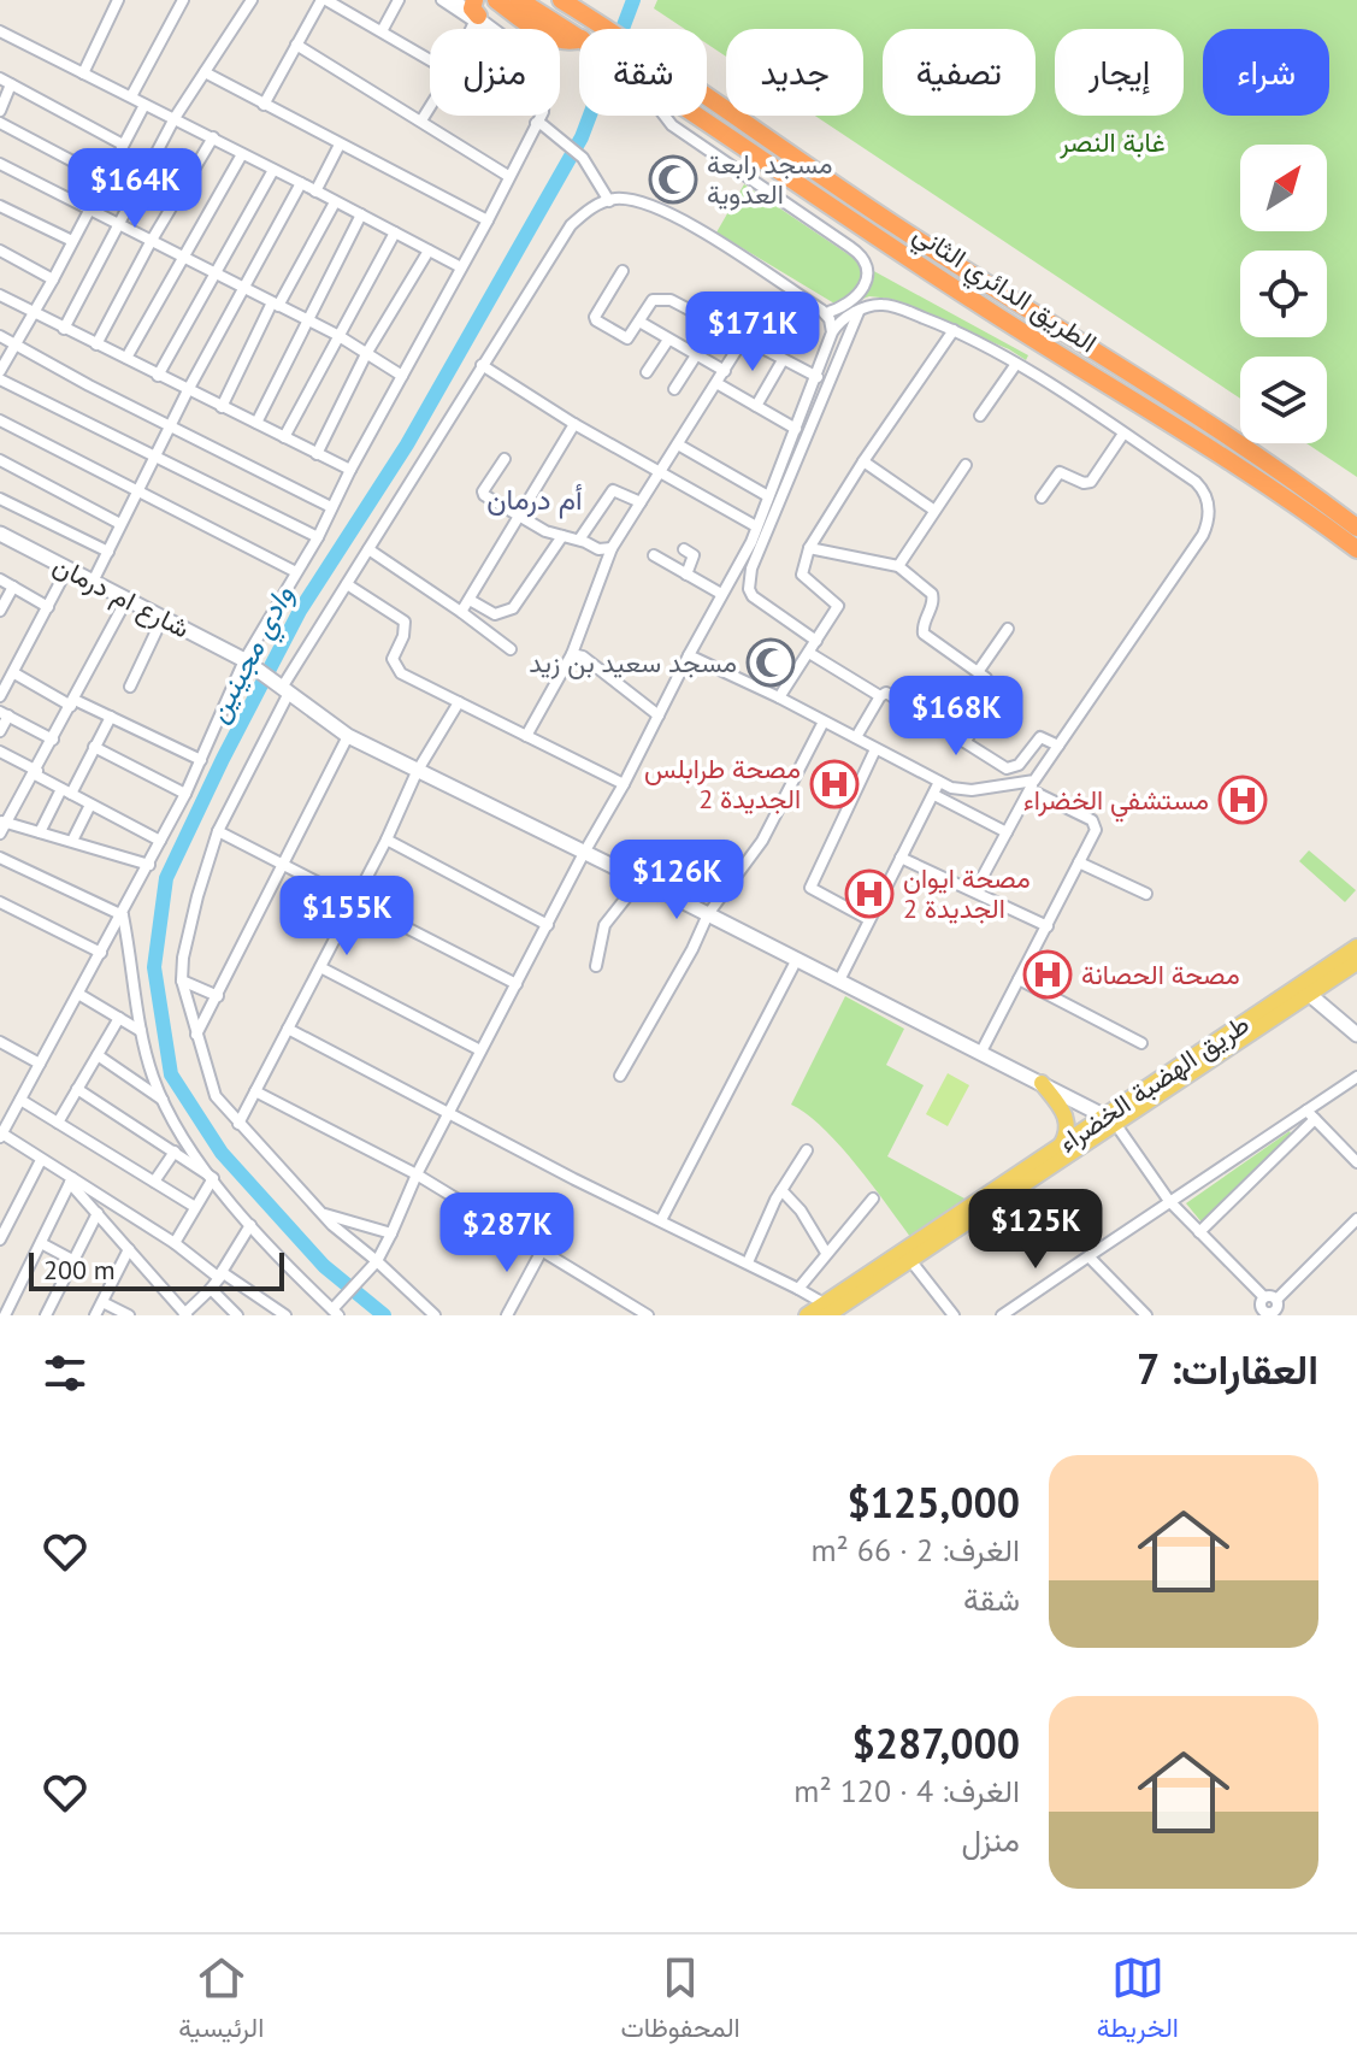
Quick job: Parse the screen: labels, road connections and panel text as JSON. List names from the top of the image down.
{
  "streets": {
    "highway": ["الطريق الدائري الثاني"],
    "main road": ["طريق الهضبة الخضراء"],
    "street": ["شارع ام درمان"]
  },
  "crossings": [
    ["شارع ام درمان", "طريق الهضبة الخضراء"]
  ],
  "districts": ["أم درمان"],
  "water": ["وادي مجينين"],
  "parks": ["غابة النصر"],
  "places": {
    "mosque": ["مسجد رابعة العدوية", "مسجد سعيد بن زيد"],
    "hospital": [
      "مصحة طرابلس الجديدة 2",
      "مستشفي الخضراء",
      "مصحة ايوان الجديدة 2",
      "مصحة الحصانة"
    ]
  },
  "scale_bar": "200 m",
  "north": "top right",
  "page": {
    "chip": [
      "شراء",
      "إيجار",
      "تصفية",
      "جديد",
      "شقة",
      "منزل"
    ],
    "price": [
      "$164K",
      "$171K",
      "$168K",
      "$126K",
      "$155K",
      "$125K",
      "$287K"
    ],
    "scale": "200 m",
    "heading": "العقارات: 7",
    "list": [
      {
        "name": "$125,000",
        "note": "الغرف: 2 · 66 m² · شقة"
      },
      {
        "name": "$287,000",
        "note": "الغرف: 4 · 120 m² · منزل"
      }
    ],
    "tabs": ["الخريطة", "المحفوظات", "الرئيسية"]
  }
}
